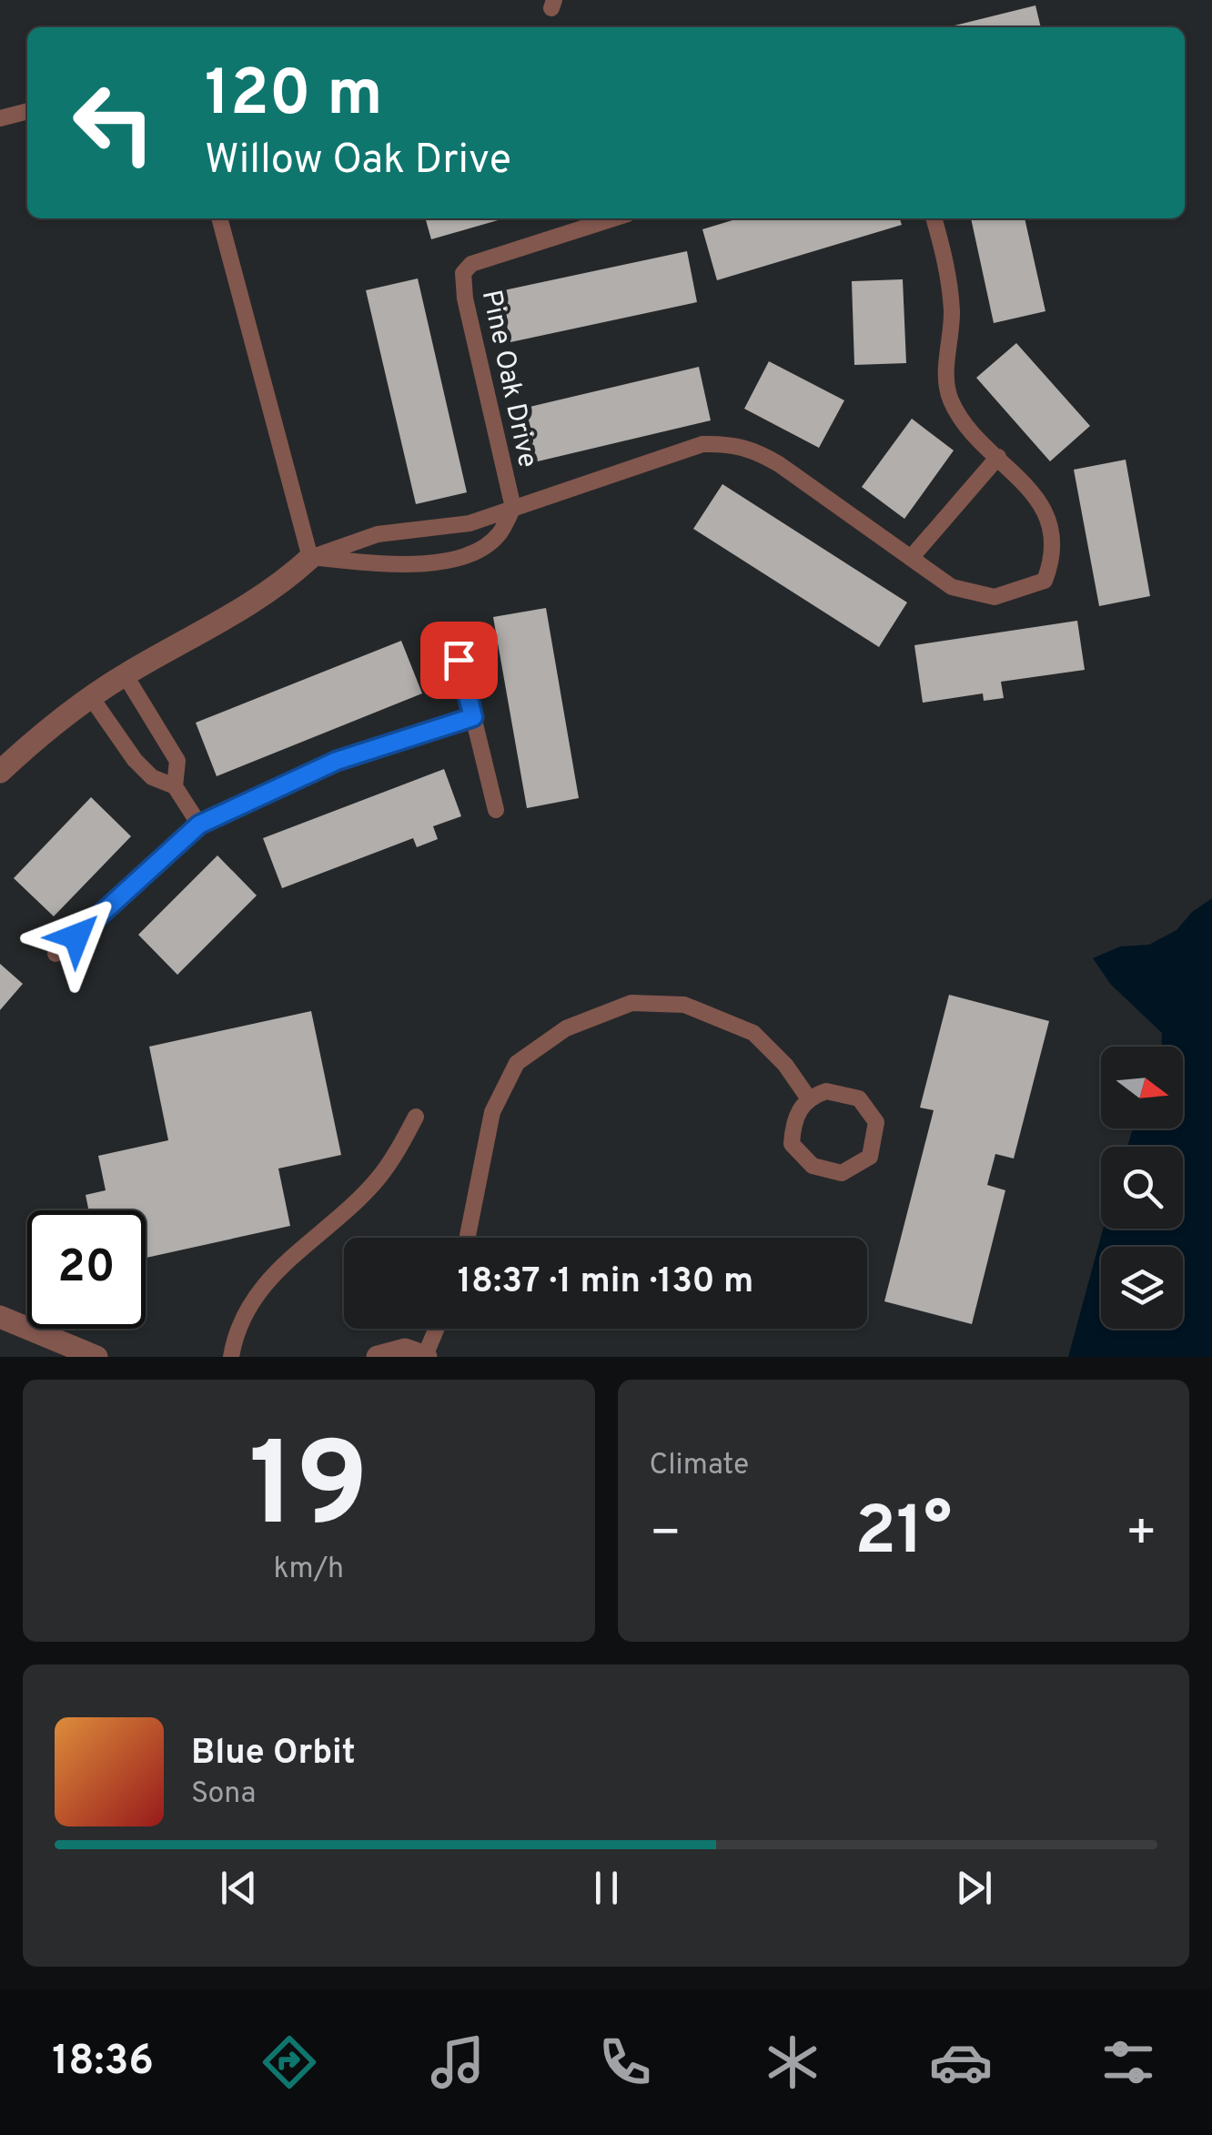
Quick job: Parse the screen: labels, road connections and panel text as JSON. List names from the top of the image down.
{
  "streets": {
    "lane": ["Pine Oak Drive"]
  },
  "north": "right",
  "page": {
    "turn": ["120 m", "Willow Oak Drive"],
    "limit": "20",
    "trip": "18:37 · 1 min · 130 m",
    "tile": [
      ["19", "km/h"],
      "Climate"
    ],
    "heat": ["−", "21°", "+"],
    "song": ["Blue Orbit", "Sona"],
    "tabs": "18:36"
  }
}
